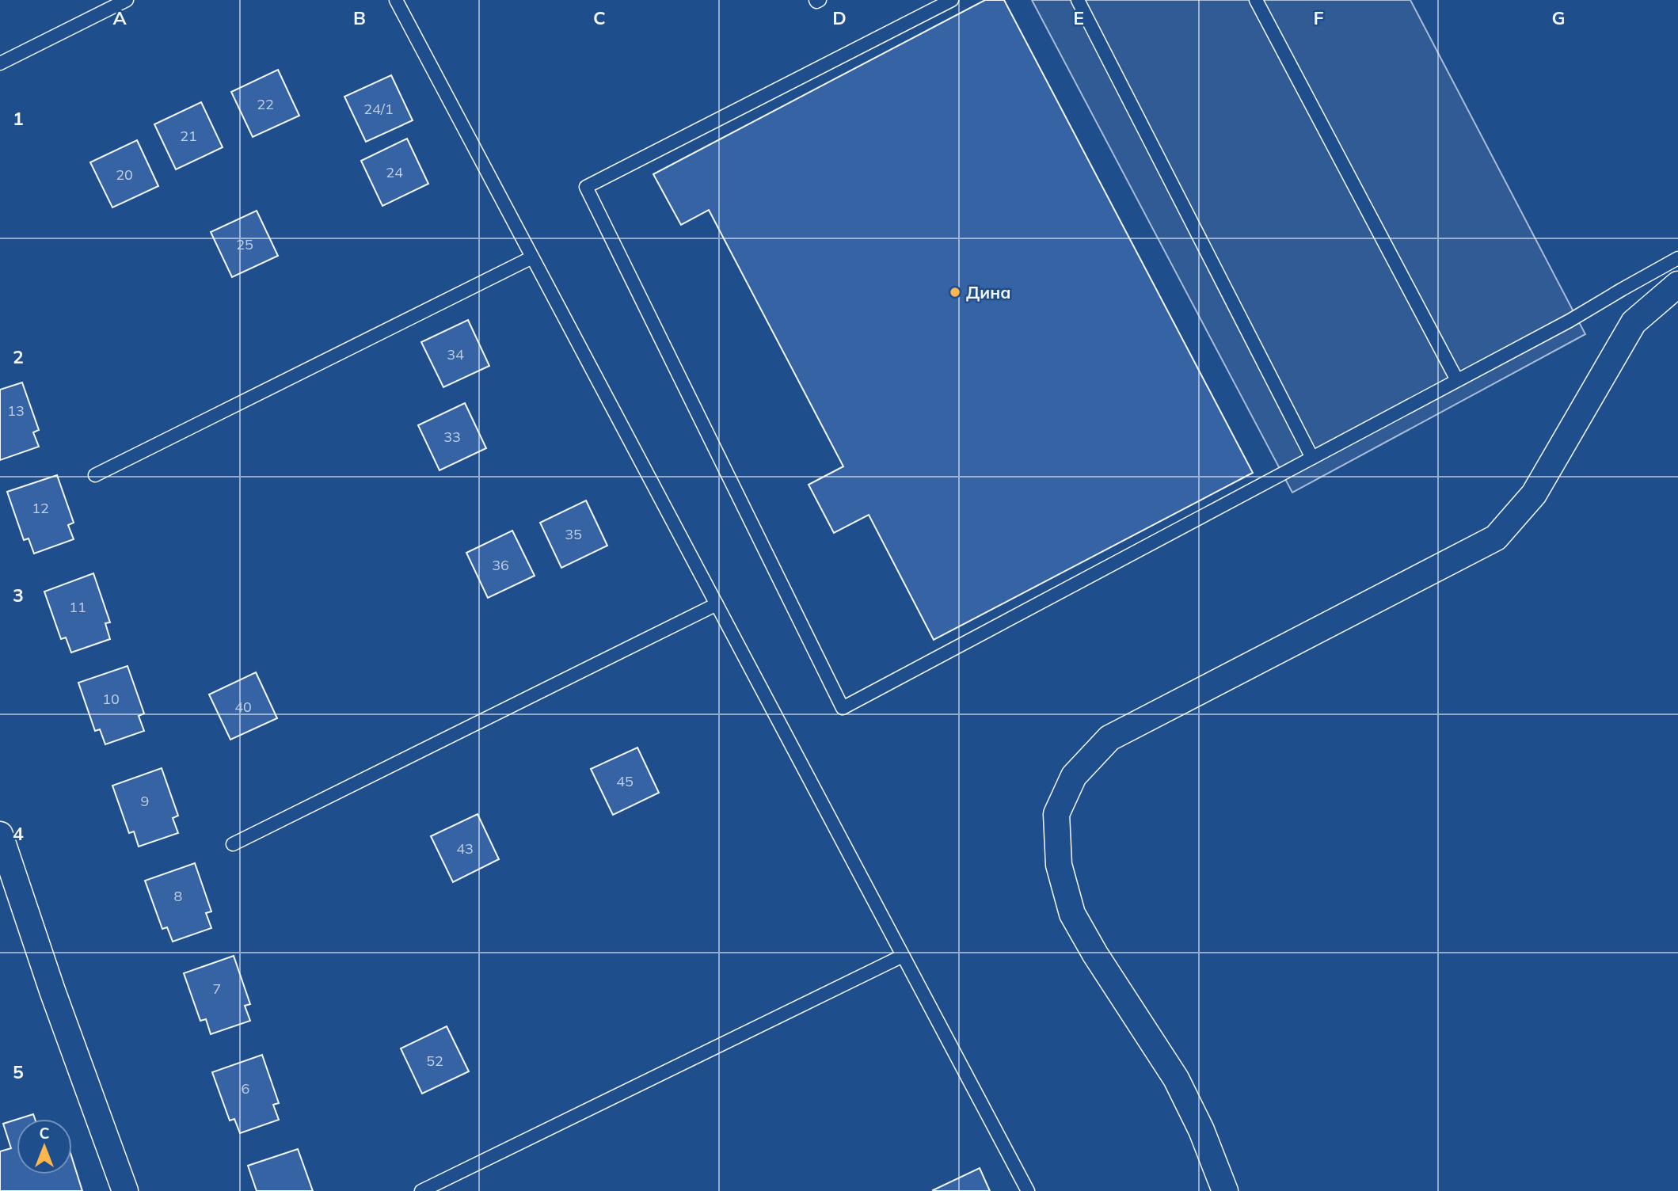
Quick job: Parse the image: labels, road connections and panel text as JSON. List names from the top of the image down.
{
  "places": ["Дина"],
  "house_numbers": [
    "22",
    "24/1",
    "21",
    "24",
    "20",
    "25",
    "34",
    "13",
    "33",
    "12",
    "35",
    "36",
    "11",
    "10",
    "40",
    "45",
    "9",
    "43",
    "8",
    "7",
    "52",
    "6"
  ],
  "north": "top",
  "grid": {
    "columns": [
      "A",
      "B",
      "C",
      "D",
      "E",
      "F",
      "G"
    ],
    "rows": [
      "1",
      "2",
      "3",
      "4",
      "5"
    ]
  }
}
